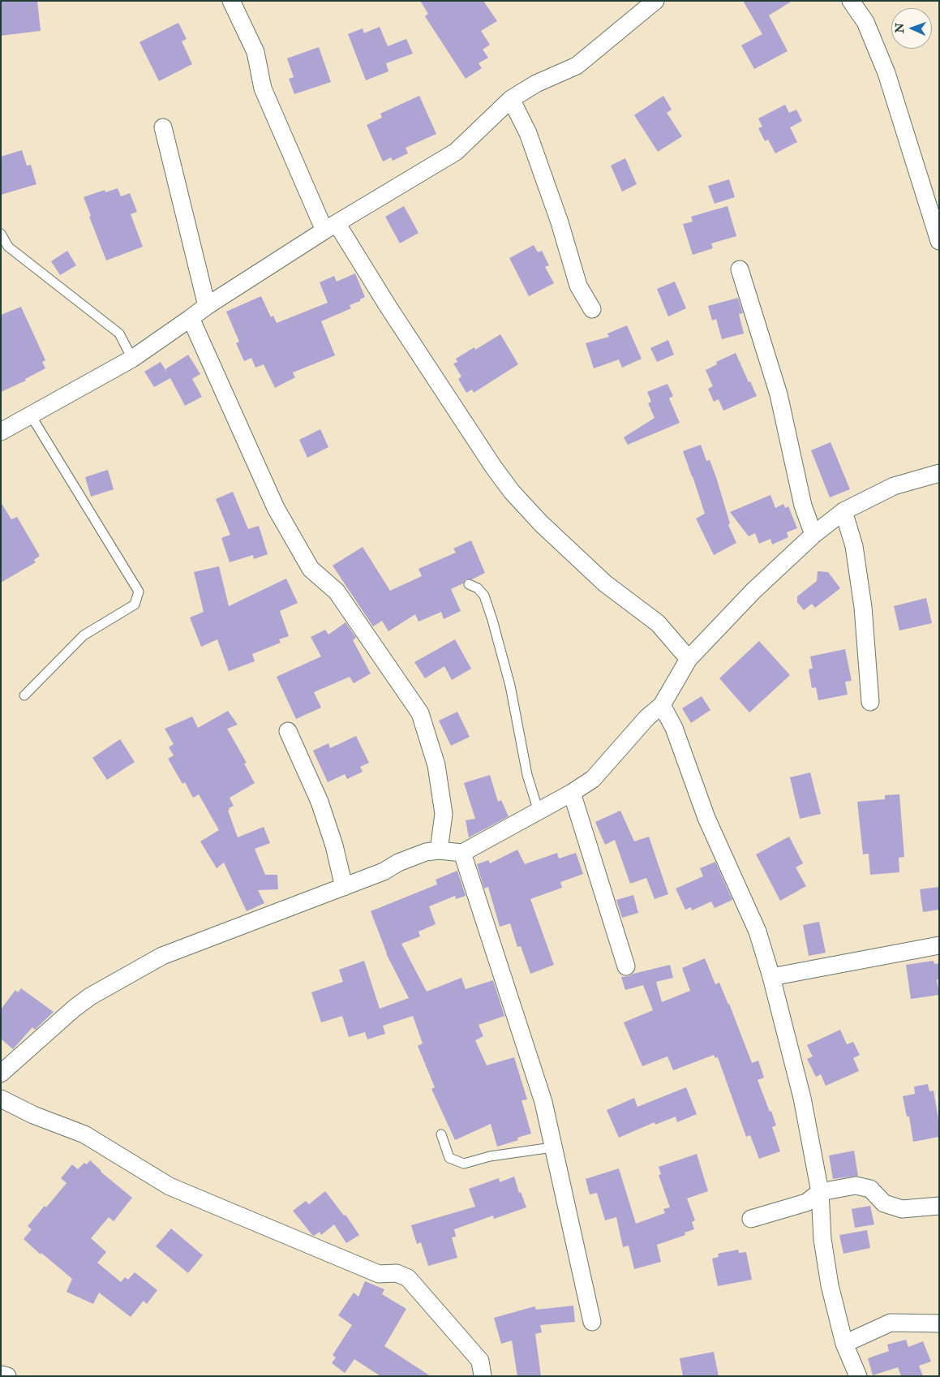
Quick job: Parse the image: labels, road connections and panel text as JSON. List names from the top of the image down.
{
  "north": "left"
}
